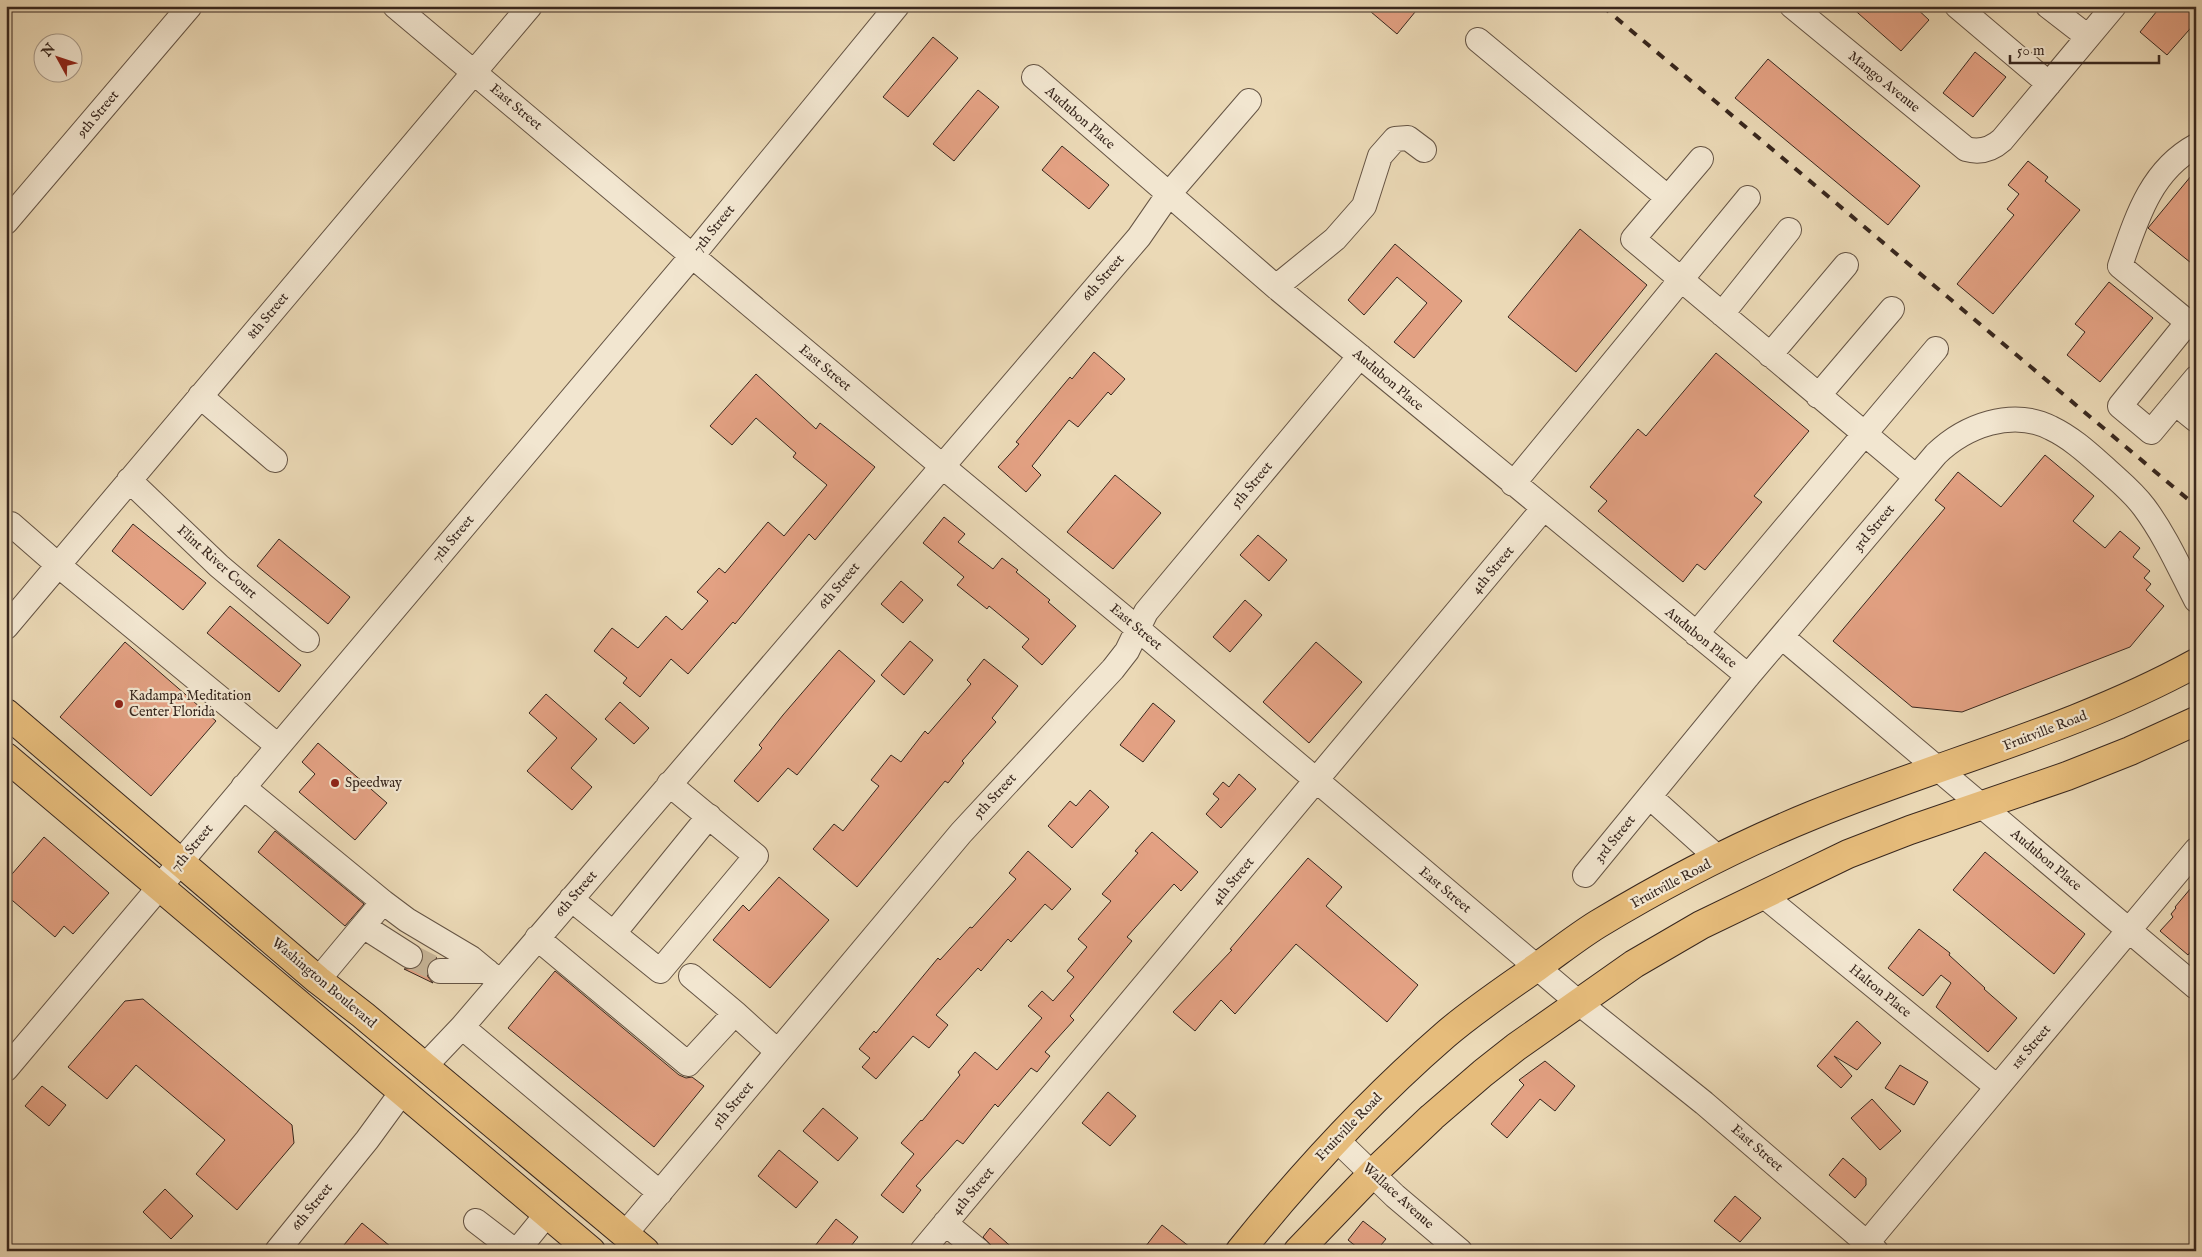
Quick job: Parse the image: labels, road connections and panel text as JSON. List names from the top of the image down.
{
  "streets": {
    "main road": ["Fruitville Road", "Washington Boulevard"],
    "street": [
      "Mango Avenue",
      "East Street",
      "9th Street",
      "Audubon Place",
      "7th Street",
      "6th Street",
      "8th Street",
      "5th Street",
      "3rd Street",
      "Flint River Court",
      "4th Street",
      "Halton Place",
      "1st Street",
      "Wallace Avenue"
    ]
  },
  "crossings": [
    ["East Street", "7th Street"],
    ["East Street", "6th Street"],
    ["East Street", "8th Street"],
    ["East Street", "5th Street"],
    ["East Street", "4th Street"],
    ["East Street", "Fruitville Road"],
    ["East Street", "1st Street"],
    ["Audubon Place", "6th Street"],
    ["Audubon Place", "5th Street"],
    ["Audubon Place", "3rd Street"],
    ["Audubon Place", "4th Street"],
    ["Audubon Place", "Fruitville Road"],
    ["Audubon Place", "1st Street"],
    ["7th Street", "Washington Boulevard"],
    ["6th Street", "Washington Boulevard"],
    ["8th Street", "Flint River Court"],
    ["5th Street", "Washington Boulevard"],
    ["Fruitville Road", "Wallace Avenue"],
    ["Halton Place", "1st Street"]
  ],
  "places": ["Kadampa Meditation Center Florida", "Speedway"],
  "scale_bar": "50 m",
  "north": "top left"
}
